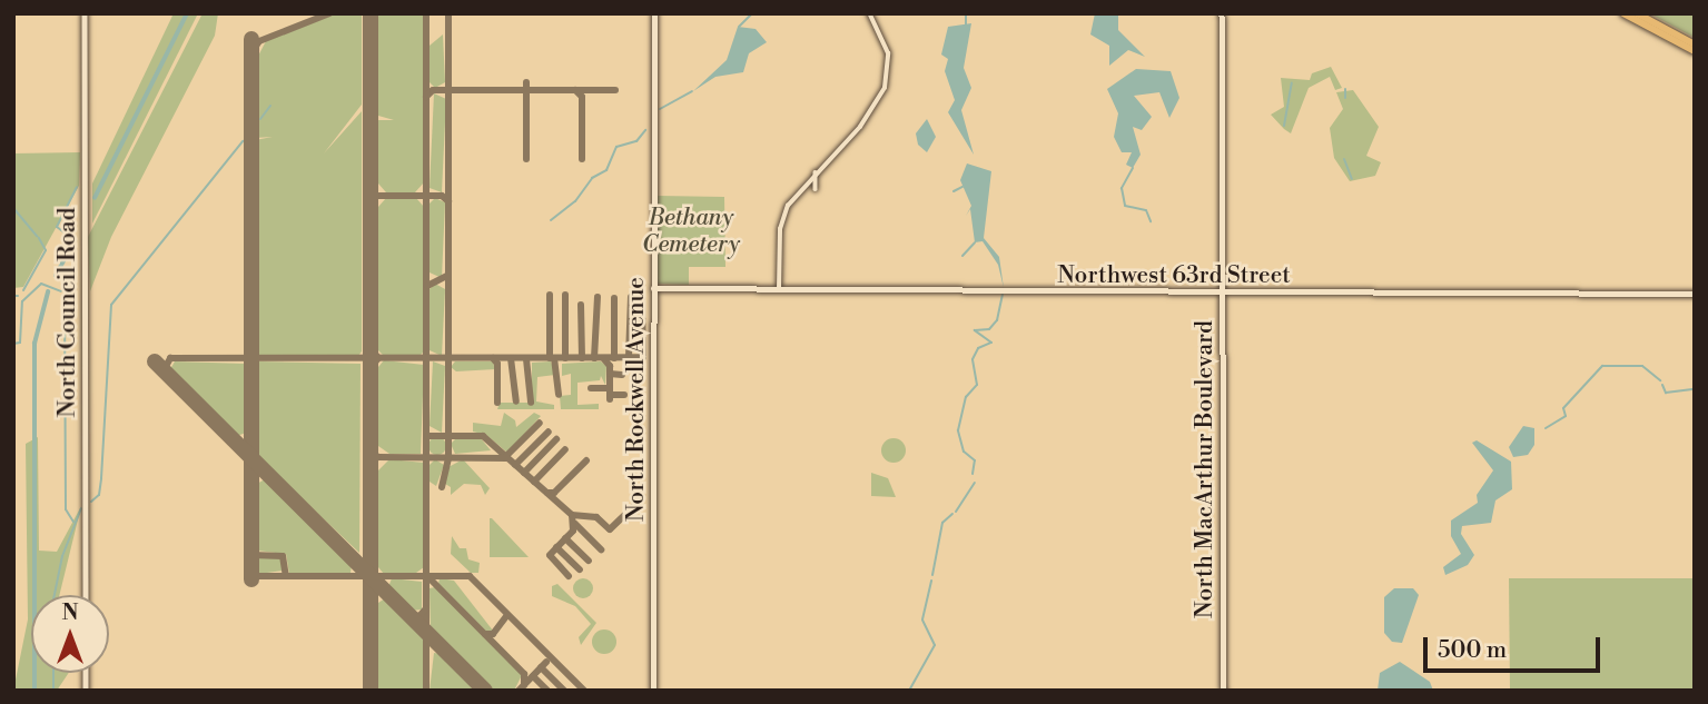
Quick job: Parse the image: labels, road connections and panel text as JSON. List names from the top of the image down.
{
  "streets": {
    "main road": [
      "Northwest 63rd Street",
      "North Council Road",
      "North Rockwell Avenue",
      "North MacArthur Boulevard"
    ]
  },
  "crossings": [
    ["Northwest 63rd Street", "North Rockwell Avenue"],
    ["Northwest 63rd Street", "North MacArthur Boulevard"]
  ],
  "parks": ["Bethany Cemetery"],
  "scale_bar": "500 m",
  "north": "top"
}
